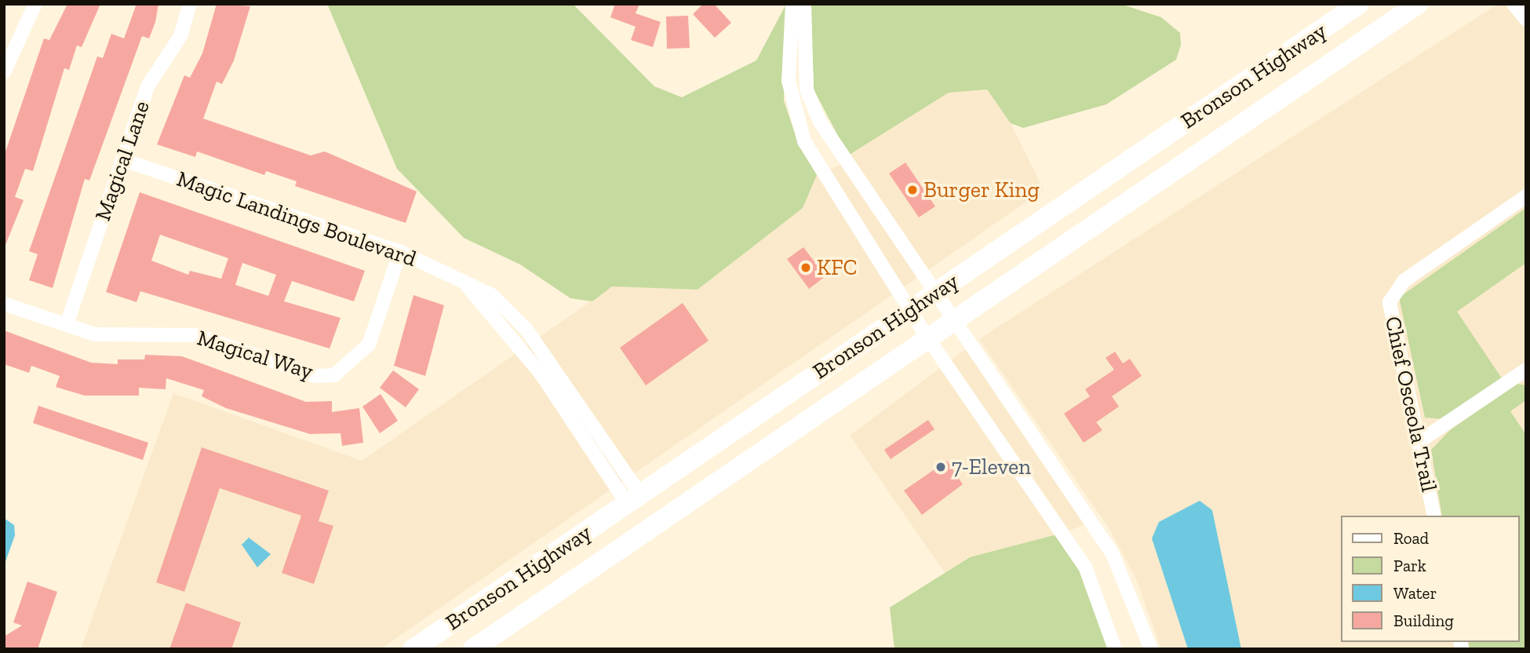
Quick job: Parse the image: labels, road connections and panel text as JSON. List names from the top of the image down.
{
  "streets": {
    "highway": ["Bronson Highway"],
    "street": [
      "Magical Lane",
      "Magic Landings Boulevard",
      "Magical Way",
      "Chief Osceola Trail"
    ]
  },
  "crossings": [
    ["Bronson Highway", "Magic Landings Boulevard"],
    ["Magical Lane", "Magic Landings Boulevard"],
    ["Magical Lane", "Magical Way"],
    ["Magic Landings Boulevard", "Magical Way"]
  ],
  "places": ["Burger King", "KFC", "7-Eleven"],
  "legend": [
    "Road",
    "Park",
    "Water",
    "Building"
  ]
}
